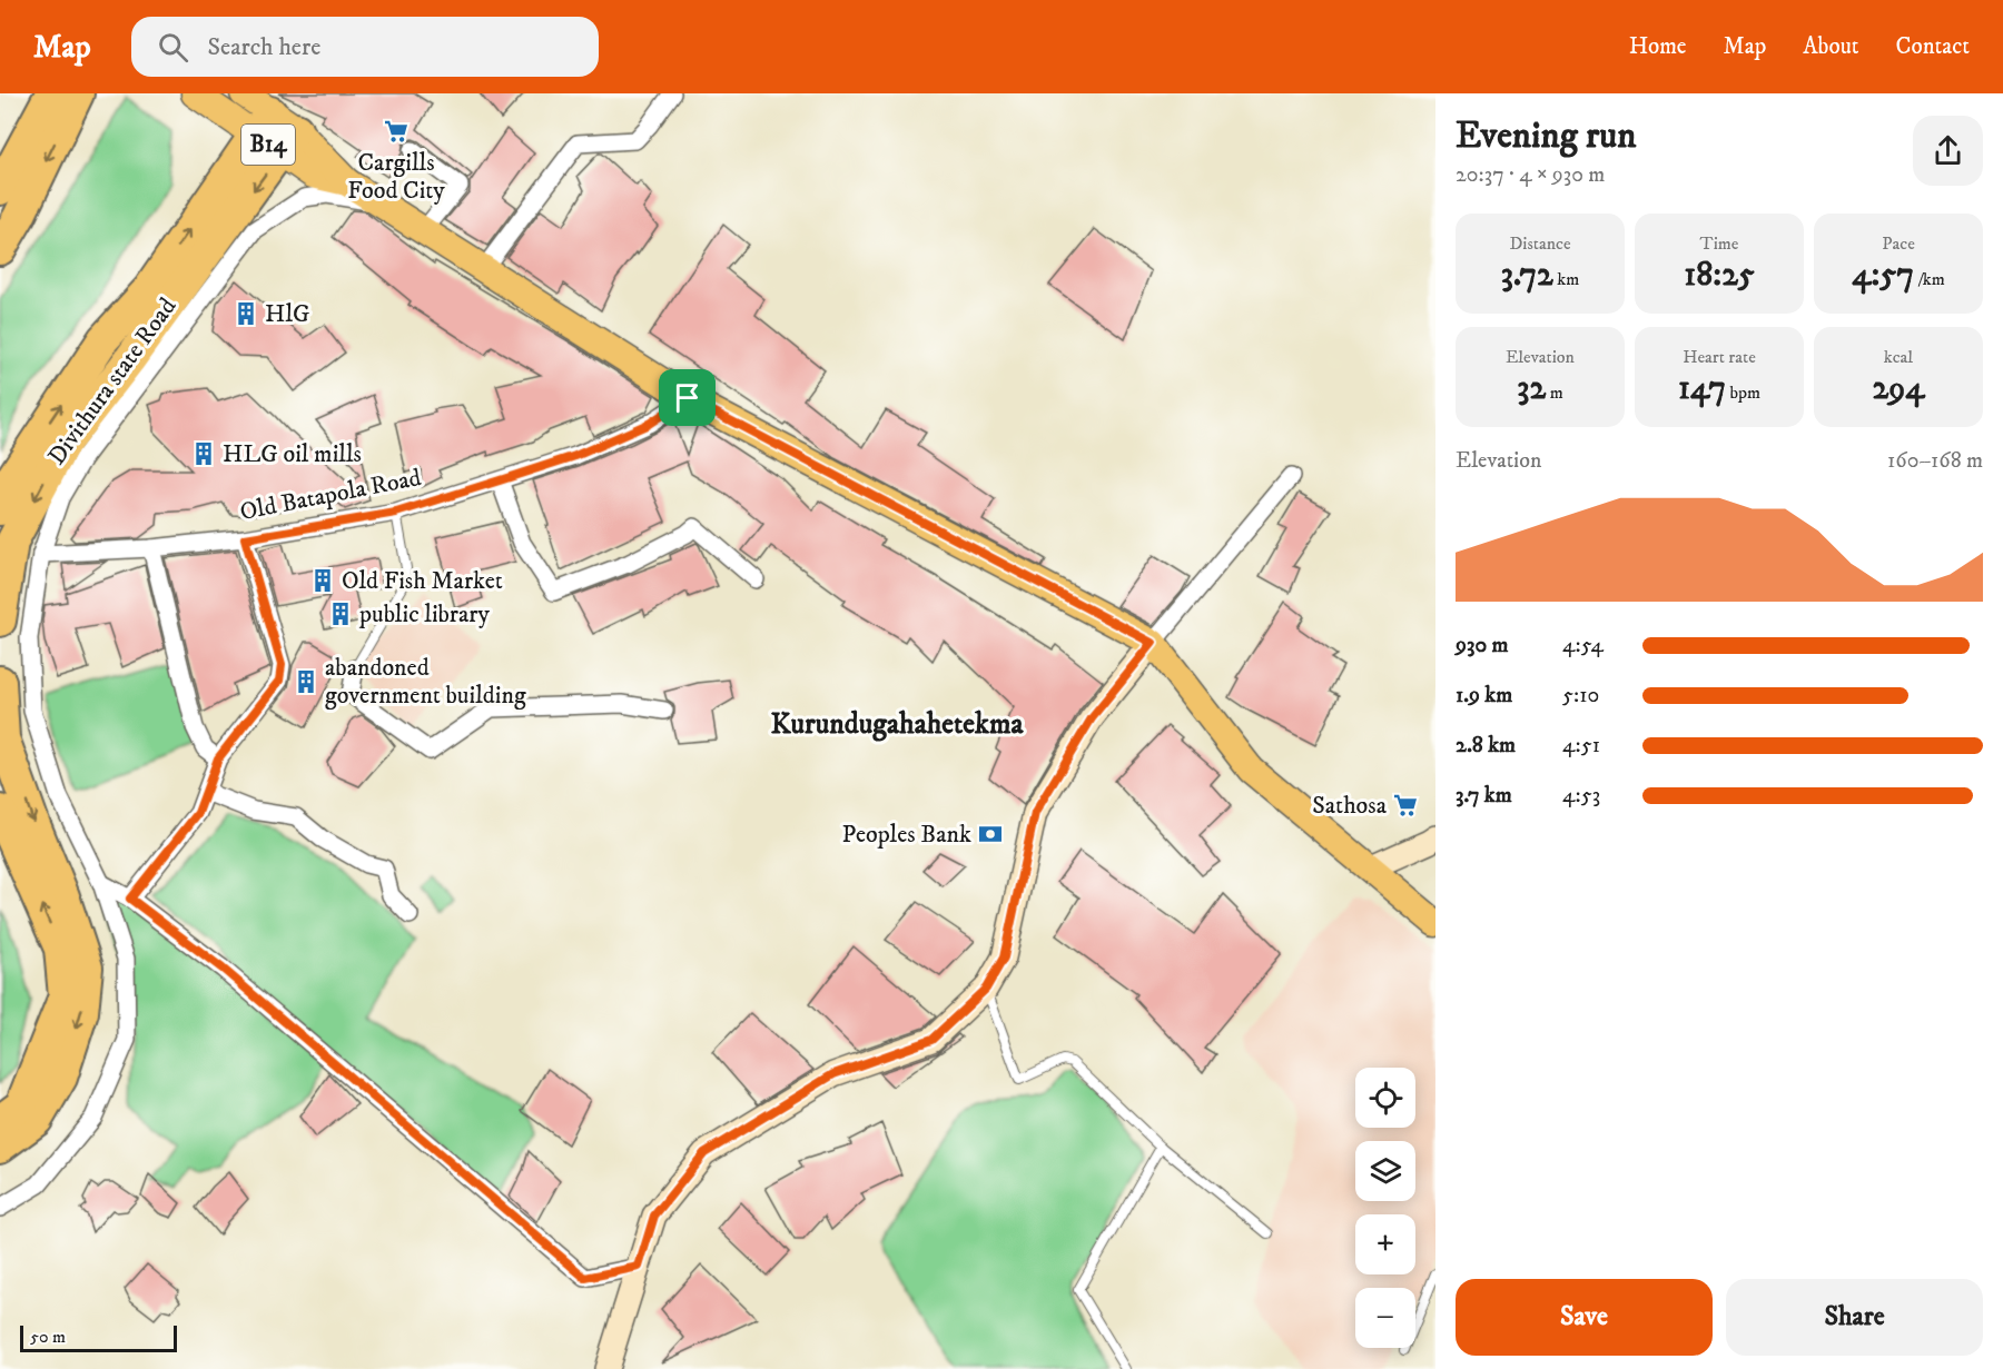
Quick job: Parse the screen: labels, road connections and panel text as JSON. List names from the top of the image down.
{
  "streets": {
    "main road": ["B14"],
    "street": ["Divithura state Road", "Old Batapola Road"]
  },
  "crossings": [
    ["B14", "Divithura state Road"],
    ["B14", "Old Batapola Road"],
    ["Divithura state Road", "Old Batapola Road"]
  ],
  "districts": ["Kurundugahahetekma"],
  "places": {
    "supermarket": ["Cargills Food City", "Sathosa"],
    "building": [
      "HlG",
      "HLG oil mills",
      "Old Fish Market",
      "public library",
      "abandoned government building"
    ],
    "bank": ["Peoples Bank"]
  },
  "scale_bar": "50 m",
  "page": {
    "header": "Map",
    "search": "Search here",
    "nav": [
      "Home",
      "Map",
      "About",
      "Contact"
    ],
    "heading": ["Evening run", "20:37 · 4 × 930 m"],
    "stats": [
      ["Distance", "3.72 km"],
      ["Time", "18:25"],
      ["Pace", "4:57 /km"],
      ["Elevation", "32 m"],
      ["Heart rate", "147 bpm"],
      ["kcal", "294"]
    ],
    "chart": ["Elevation", "160–168 m"],
    "list": [
      {
        "name": "930 m",
        "note": "4:54"
      },
      {
        "name": "1.9 km",
        "note": "5:10"
      },
      {
        "name": "2.8 km",
        "note": "4:51"
      },
      {
        "name": "3.7 km",
        "note": "4:53"
      }
    ],
    "map_buttons": ["+", "−"],
    "buttons": ["Save", "Share"],
    "scale": "50 m"
  }
}
